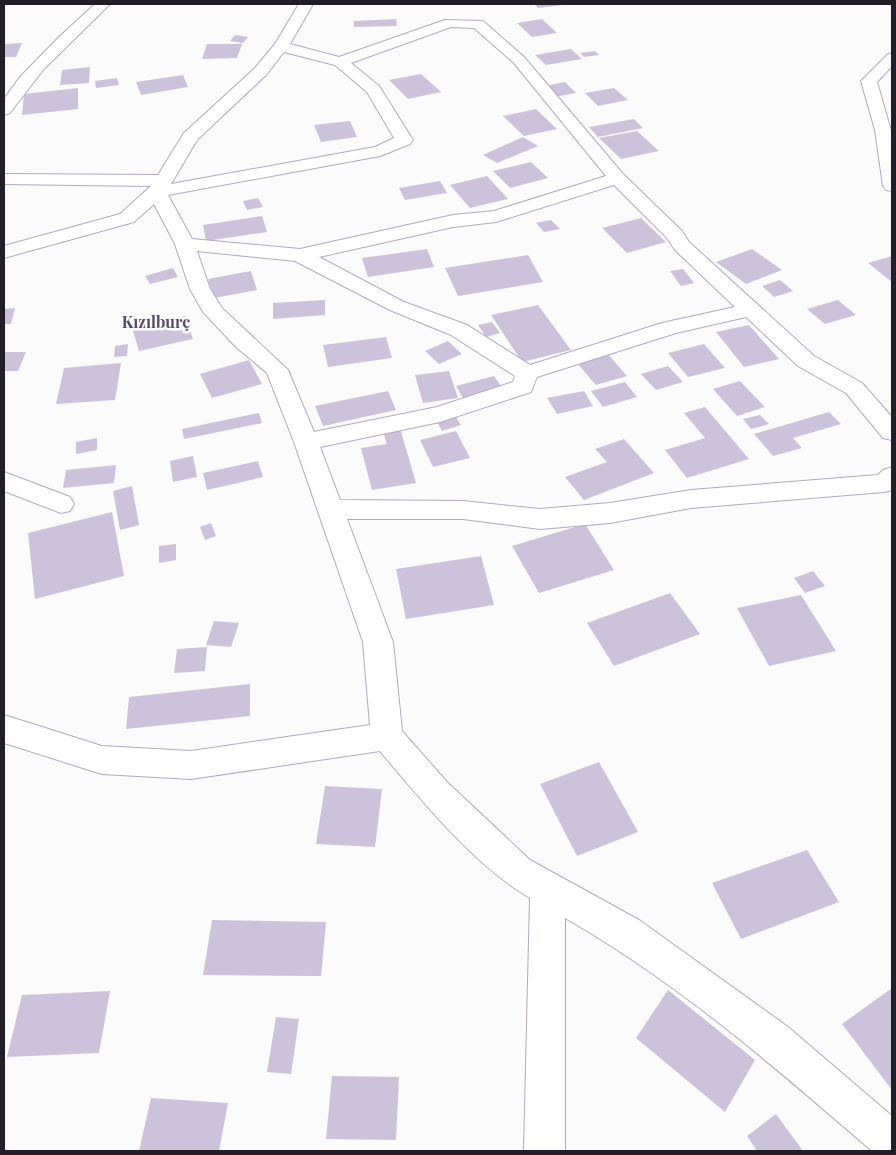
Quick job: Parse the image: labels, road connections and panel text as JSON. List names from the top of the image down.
{
  "districts": ["Kızılburç"]
}
